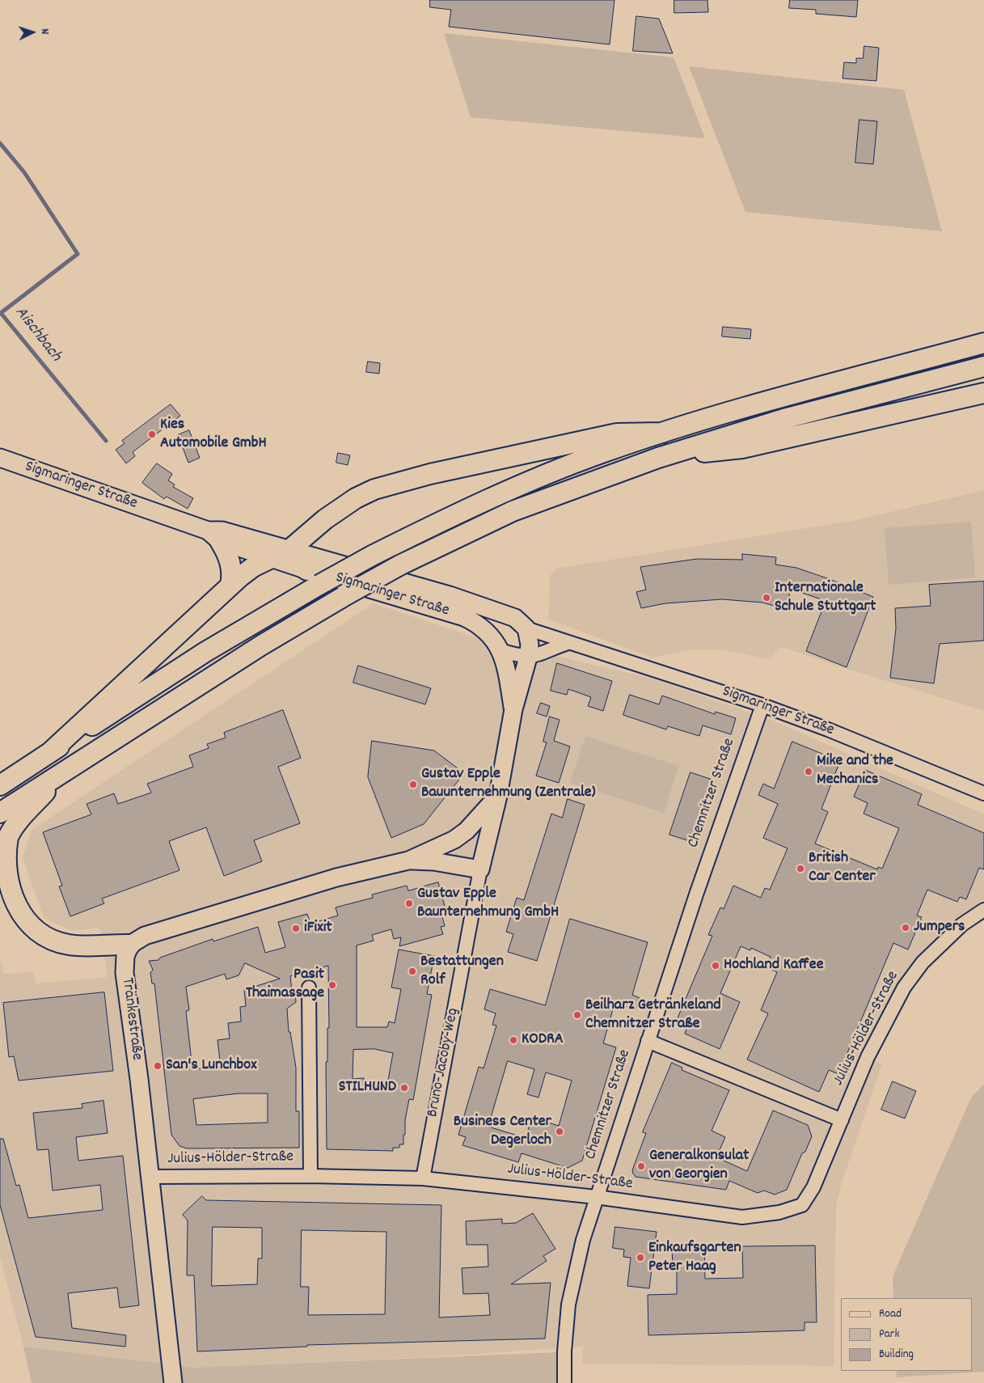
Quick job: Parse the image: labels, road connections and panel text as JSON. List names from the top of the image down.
{
  "streets": {
    "main road": ["Sigmaringer Straße", "Tränkestraße", "Bruno-Jacoby-Weg"],
    "street": ["Chemnitzer Straße", "Julius-Hölder-Straße"]
  },
  "crossings": [
    ["Sigmaringer Straße", "Chemnitzer Straße"],
    ["Sigmaringer Straße", "Bruno-Jacoby-Weg"],
    ["Chemnitzer Straße", "Julius-Hölder-Straße"],
    ["Tränkestraße", "Julius-Hölder-Straße"],
    ["Julius-Hölder-Straße", "Bruno-Jacoby-Weg"]
  ],
  "water": ["Aischbach"],
  "places": [
    "Kies Automobile GmbH",
    "Internationale Schule Stuttgart",
    "Mike and the Mechanics",
    "Gustav Epple Bauunternehmung (Zentrale)",
    "British Car Center",
    "Gustav Epple Baunternehmung GmbH",
    "Jumpers",
    "iFixit",
    "Hochland Kaffee",
    "Bestattungen Rolf",
    "Pasit Thaimassage",
    "Beilharz Getränkeland Chemnitzer Straße",
    "KODRA",
    "San's Lunchbox",
    "STILHUND",
    "Business Center Degerloch",
    "Generalkonsulat von Georgien",
    "Einkaufsgarten Peter Haag"
  ],
  "legend": ["Road", "Park", "Building"],
  "north": "right"
}
